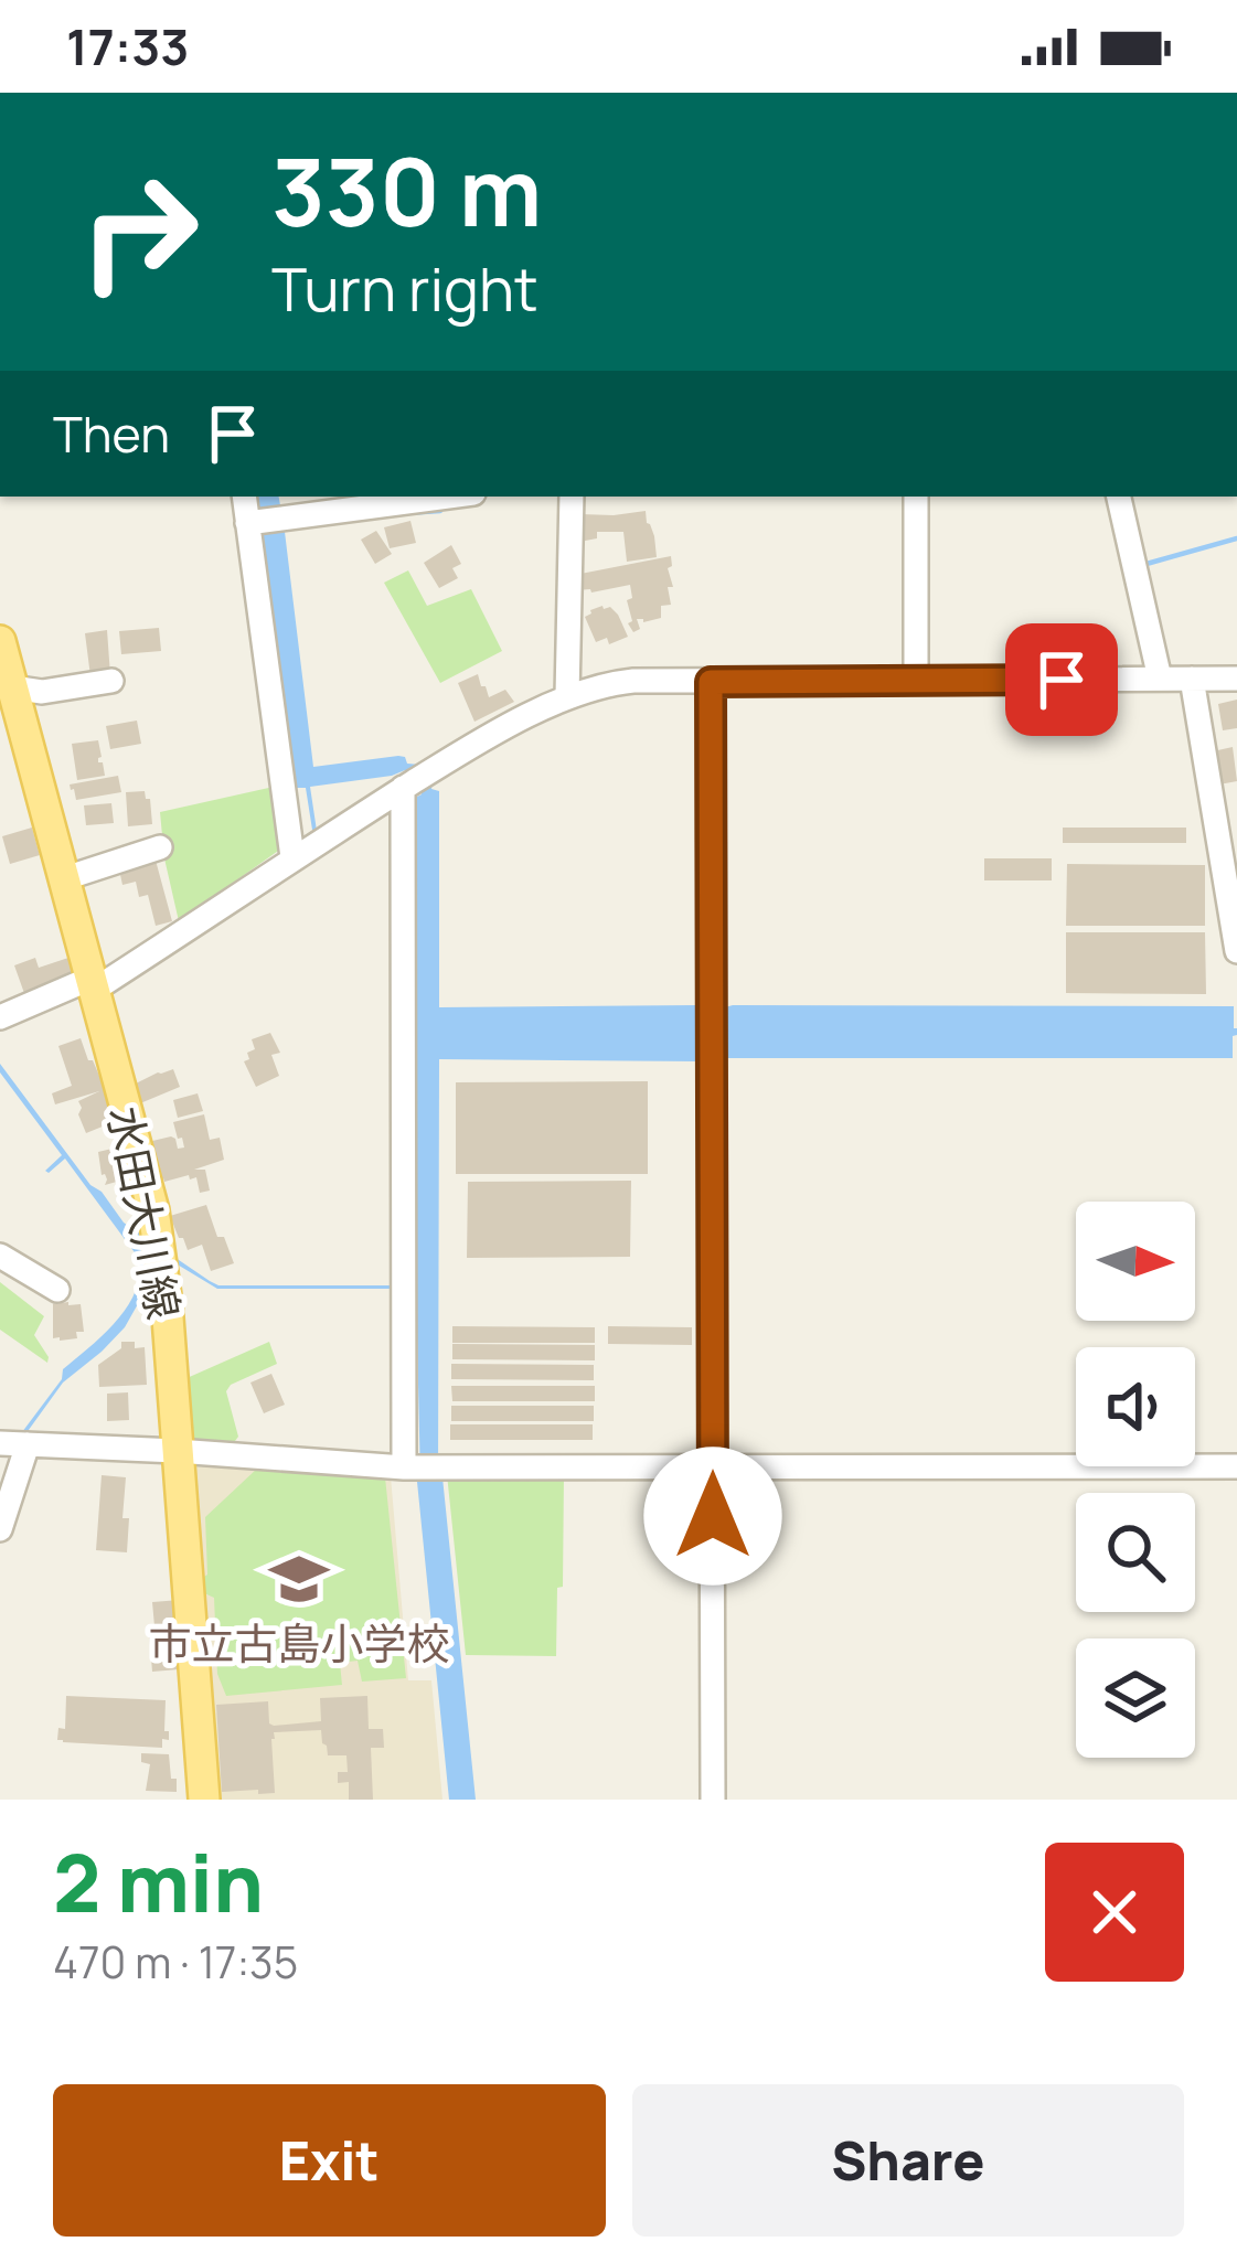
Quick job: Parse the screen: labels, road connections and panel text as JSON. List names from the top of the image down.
{
  "streets": {
    "main road": ["水田大川線"]
  },
  "places": {
    "school or university": ["市立古島小学校"]
  },
  "north": "right",
  "page": {
    "status": "17:33",
    "turn": ["330 m", "Turn right"],
    "then": "Then",
    "heading": ["2 min", "470 m · 17:35"],
    "buttons": ["Exit", "Share"]
  }
}
